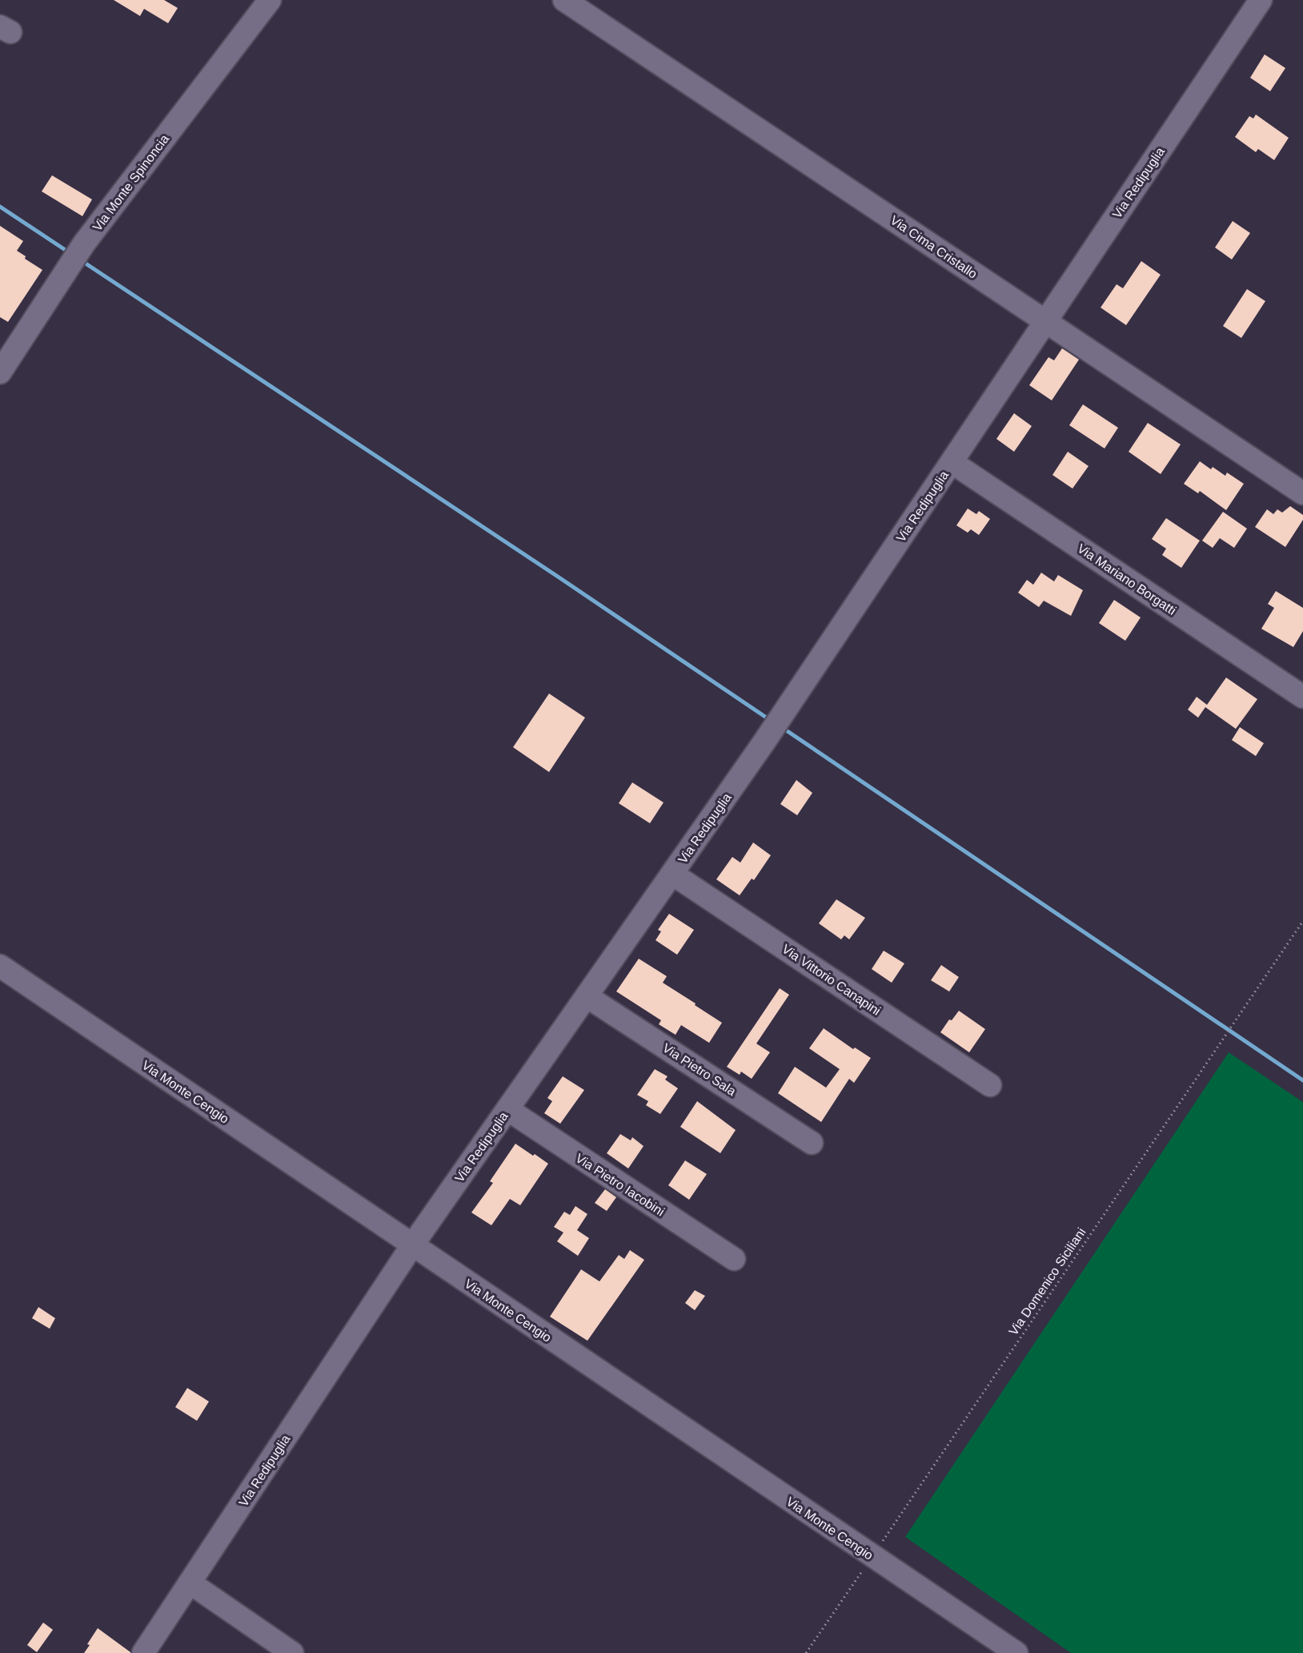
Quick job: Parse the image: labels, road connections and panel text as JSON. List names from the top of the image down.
{
  "streets": {
    "street": [
      "Via Monte Spinoncia",
      "Via Redipuglia",
      "Via Cima Cristallo",
      "Via Mariano Borgatti",
      "Via Vittorio Canapini",
      "Via Pietro Sala",
      "Via Monte Cengio",
      "Via Pietro Iacobini"
    ],
    "path": ["Via Domenico Siciliani"]
  },
  "crossings": [
    ["Via Redipuglia", "Via Cima Cristallo"],
    ["Via Redipuglia", "Via Mariano Borgatti"],
    ["Via Redipuglia", "Via Vittorio Canapini"],
    ["Via Redipuglia", "Via Pietro Sala"],
    ["Via Redipuglia", "Via Monte Cengio"],
    ["Via Redipuglia", "Via Pietro Iacobini"],
    ["Via Monte Cengio", "Via Domenico Siciliani"]
  ]
}
